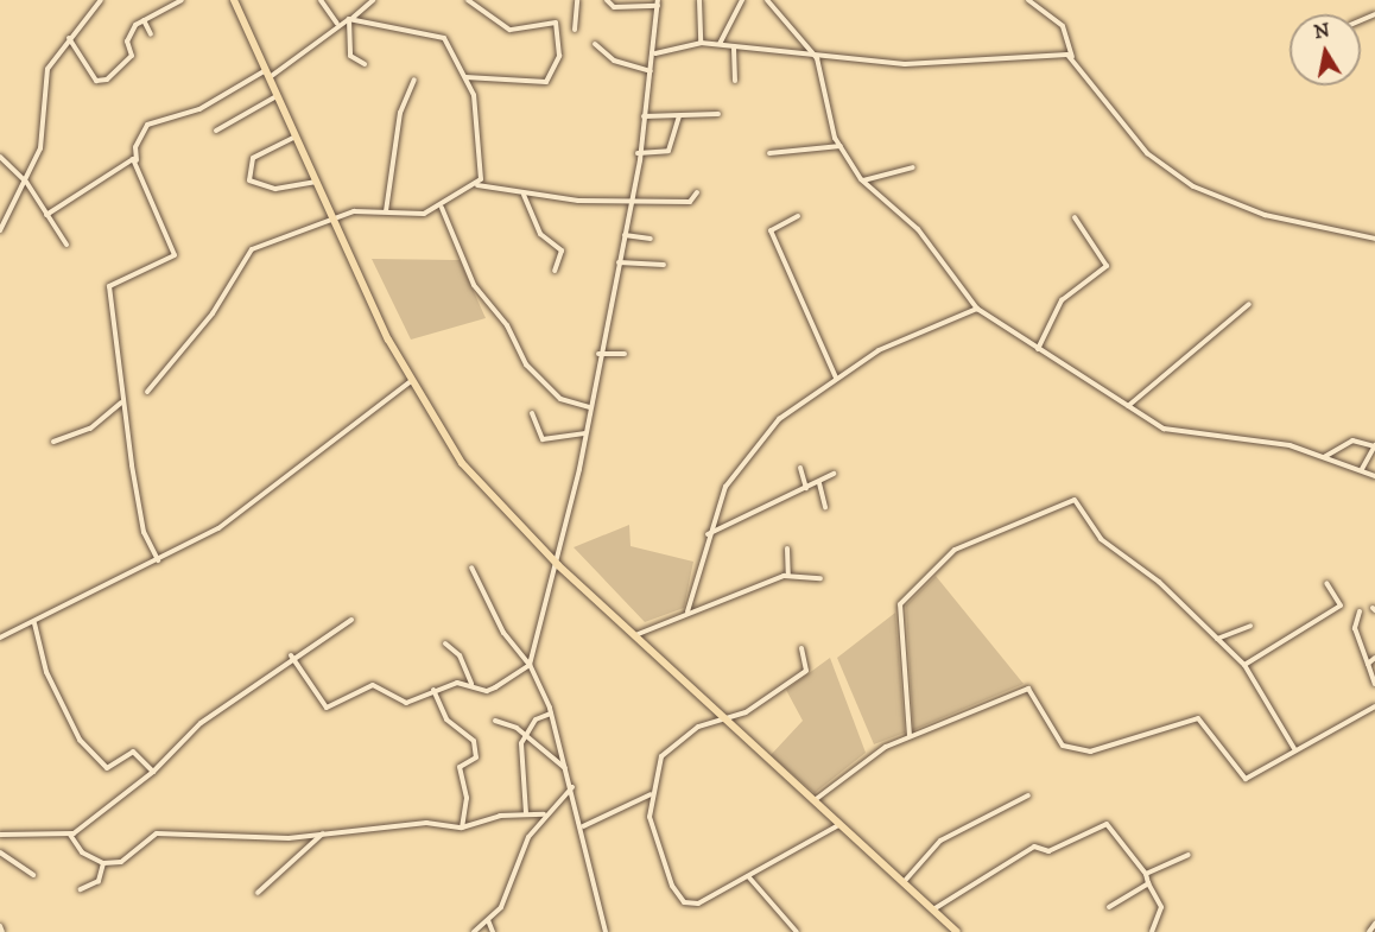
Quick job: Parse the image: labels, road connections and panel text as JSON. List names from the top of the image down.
{
  "north": "top"
}
